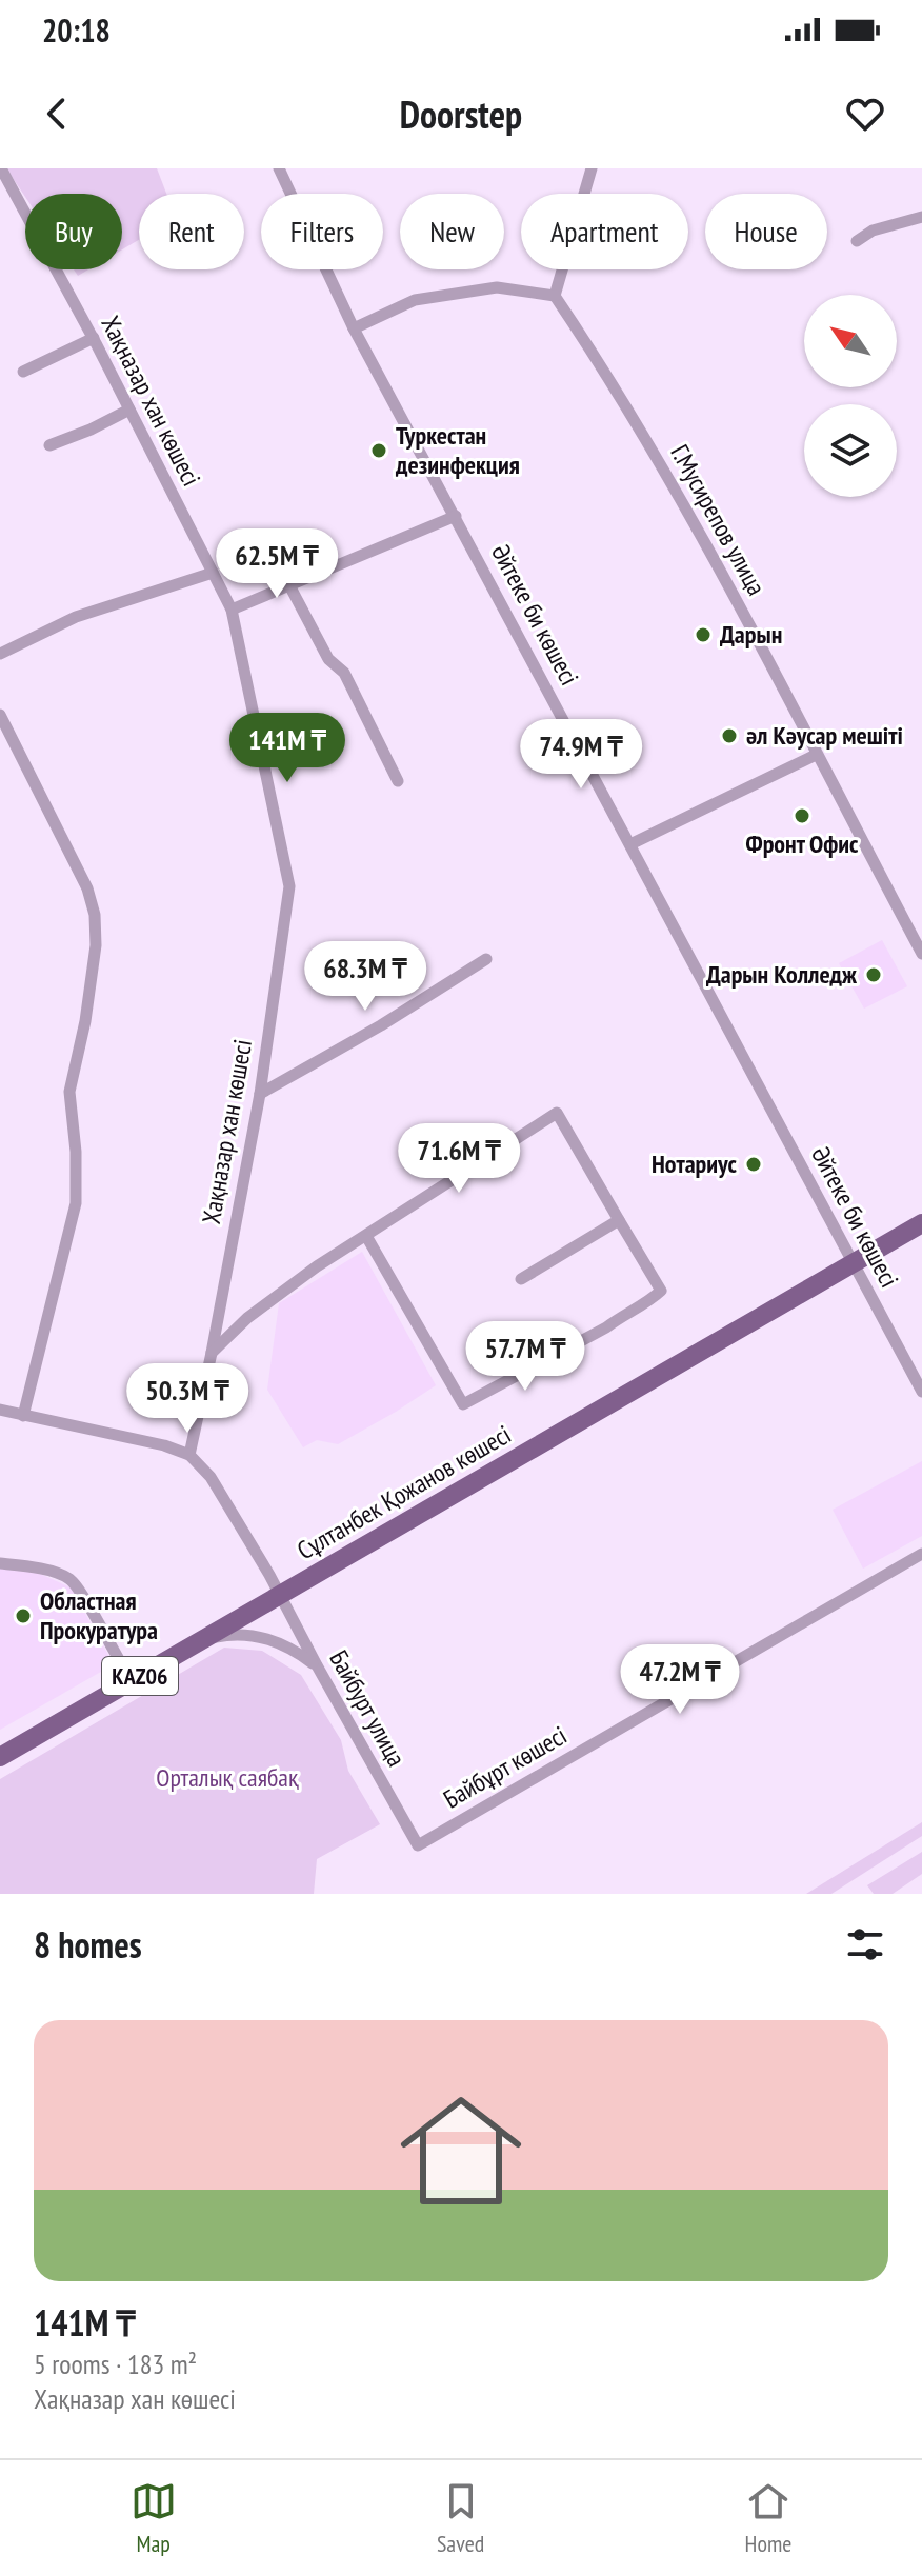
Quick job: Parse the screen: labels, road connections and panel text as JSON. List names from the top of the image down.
{
  "streets": {
    "main road": ["Сұлтанбек Қожанов көшесі", "KАZ06"],
    "street": [
      "Хақназар хан көшесі",
      "Г.Мусирепов улица",
      "Әйтеке би көшесі",
      "Байбурт улица",
      "Байбұрт көшесі"
    ]
  },
  "crossings": [
    ["Хақназар хан көшесі", "Байбурт улица"],
    ["Әйтеке би көшесі", "Сұлтанбек Қожанов көшесі"],
    ["Сұлтанбек Қожанов көшесі", "Байбурт улица"],
    ["Байбурт улица", "Байбұрт көшесі"]
  ],
  "parks": ["Орталық саябақ"],
  "places": [
    "Туркестан дезинфекция",
    "Дарын",
    "әл Кәусар мешіті",
    "Фронт Офис",
    "Дарын Колледж",
    "Нотариус",
    "Областная Прокуратура"
  ],
  "north": "top left",
  "page": {
    "status": "20:18",
    "header": "Doorstep",
    "chip": [
      "Buy",
      "Rent",
      "Filters",
      "New",
      "Apartment",
      "House"
    ],
    "price": [
      "62.5M ₸",
      "141M ₸",
      "74.9M ₸",
      "68.3M ₸",
      "71.6M ₸",
      "57.7M ₸",
      "50.3M ₸",
      "47.2M ₸"
    ],
    "heading": "8 homes",
    "list": [
      {
        "name": "141M ₸",
        "note": "5 rooms · 183 m² · Хақназар хан көшесі"
      }
    ],
    "tabs": ["Map", "Saved", "Home"]
  }
}
